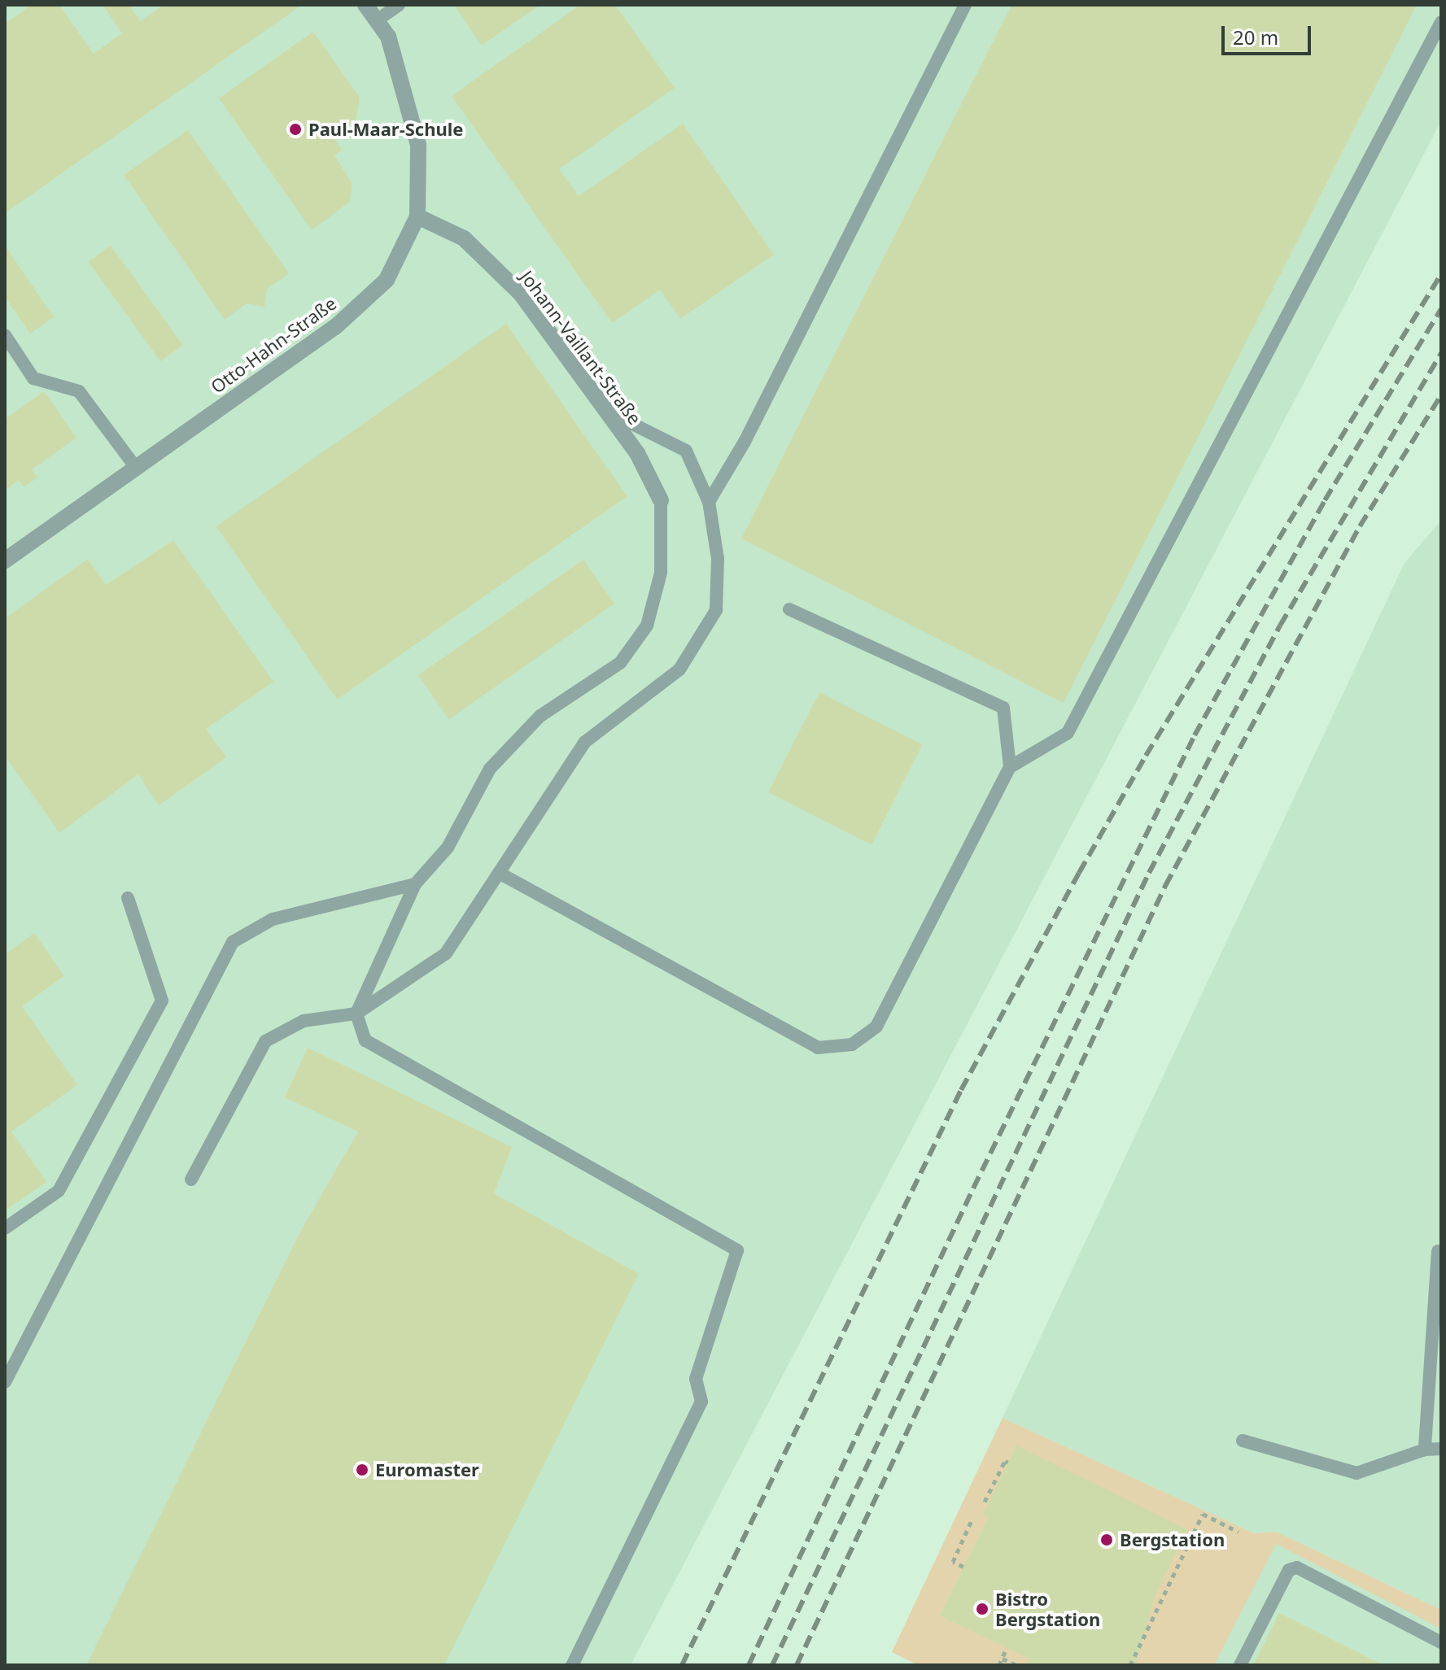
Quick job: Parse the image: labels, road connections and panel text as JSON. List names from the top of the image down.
{
  "streets": {
    "street": ["Otto-Hahn-Straße", "Johann-Vaillant-Straße"]
  },
  "crossings": [
    ["Otto-Hahn-Straße", "Johann-Vaillant-Straße"]
  ],
  "places": [
    "Paul-Maar-Schule",
    "Euromaster",
    "Bergstation",
    "Bistro Bergstation"
  ],
  "scale_bar": "20 m"
}
